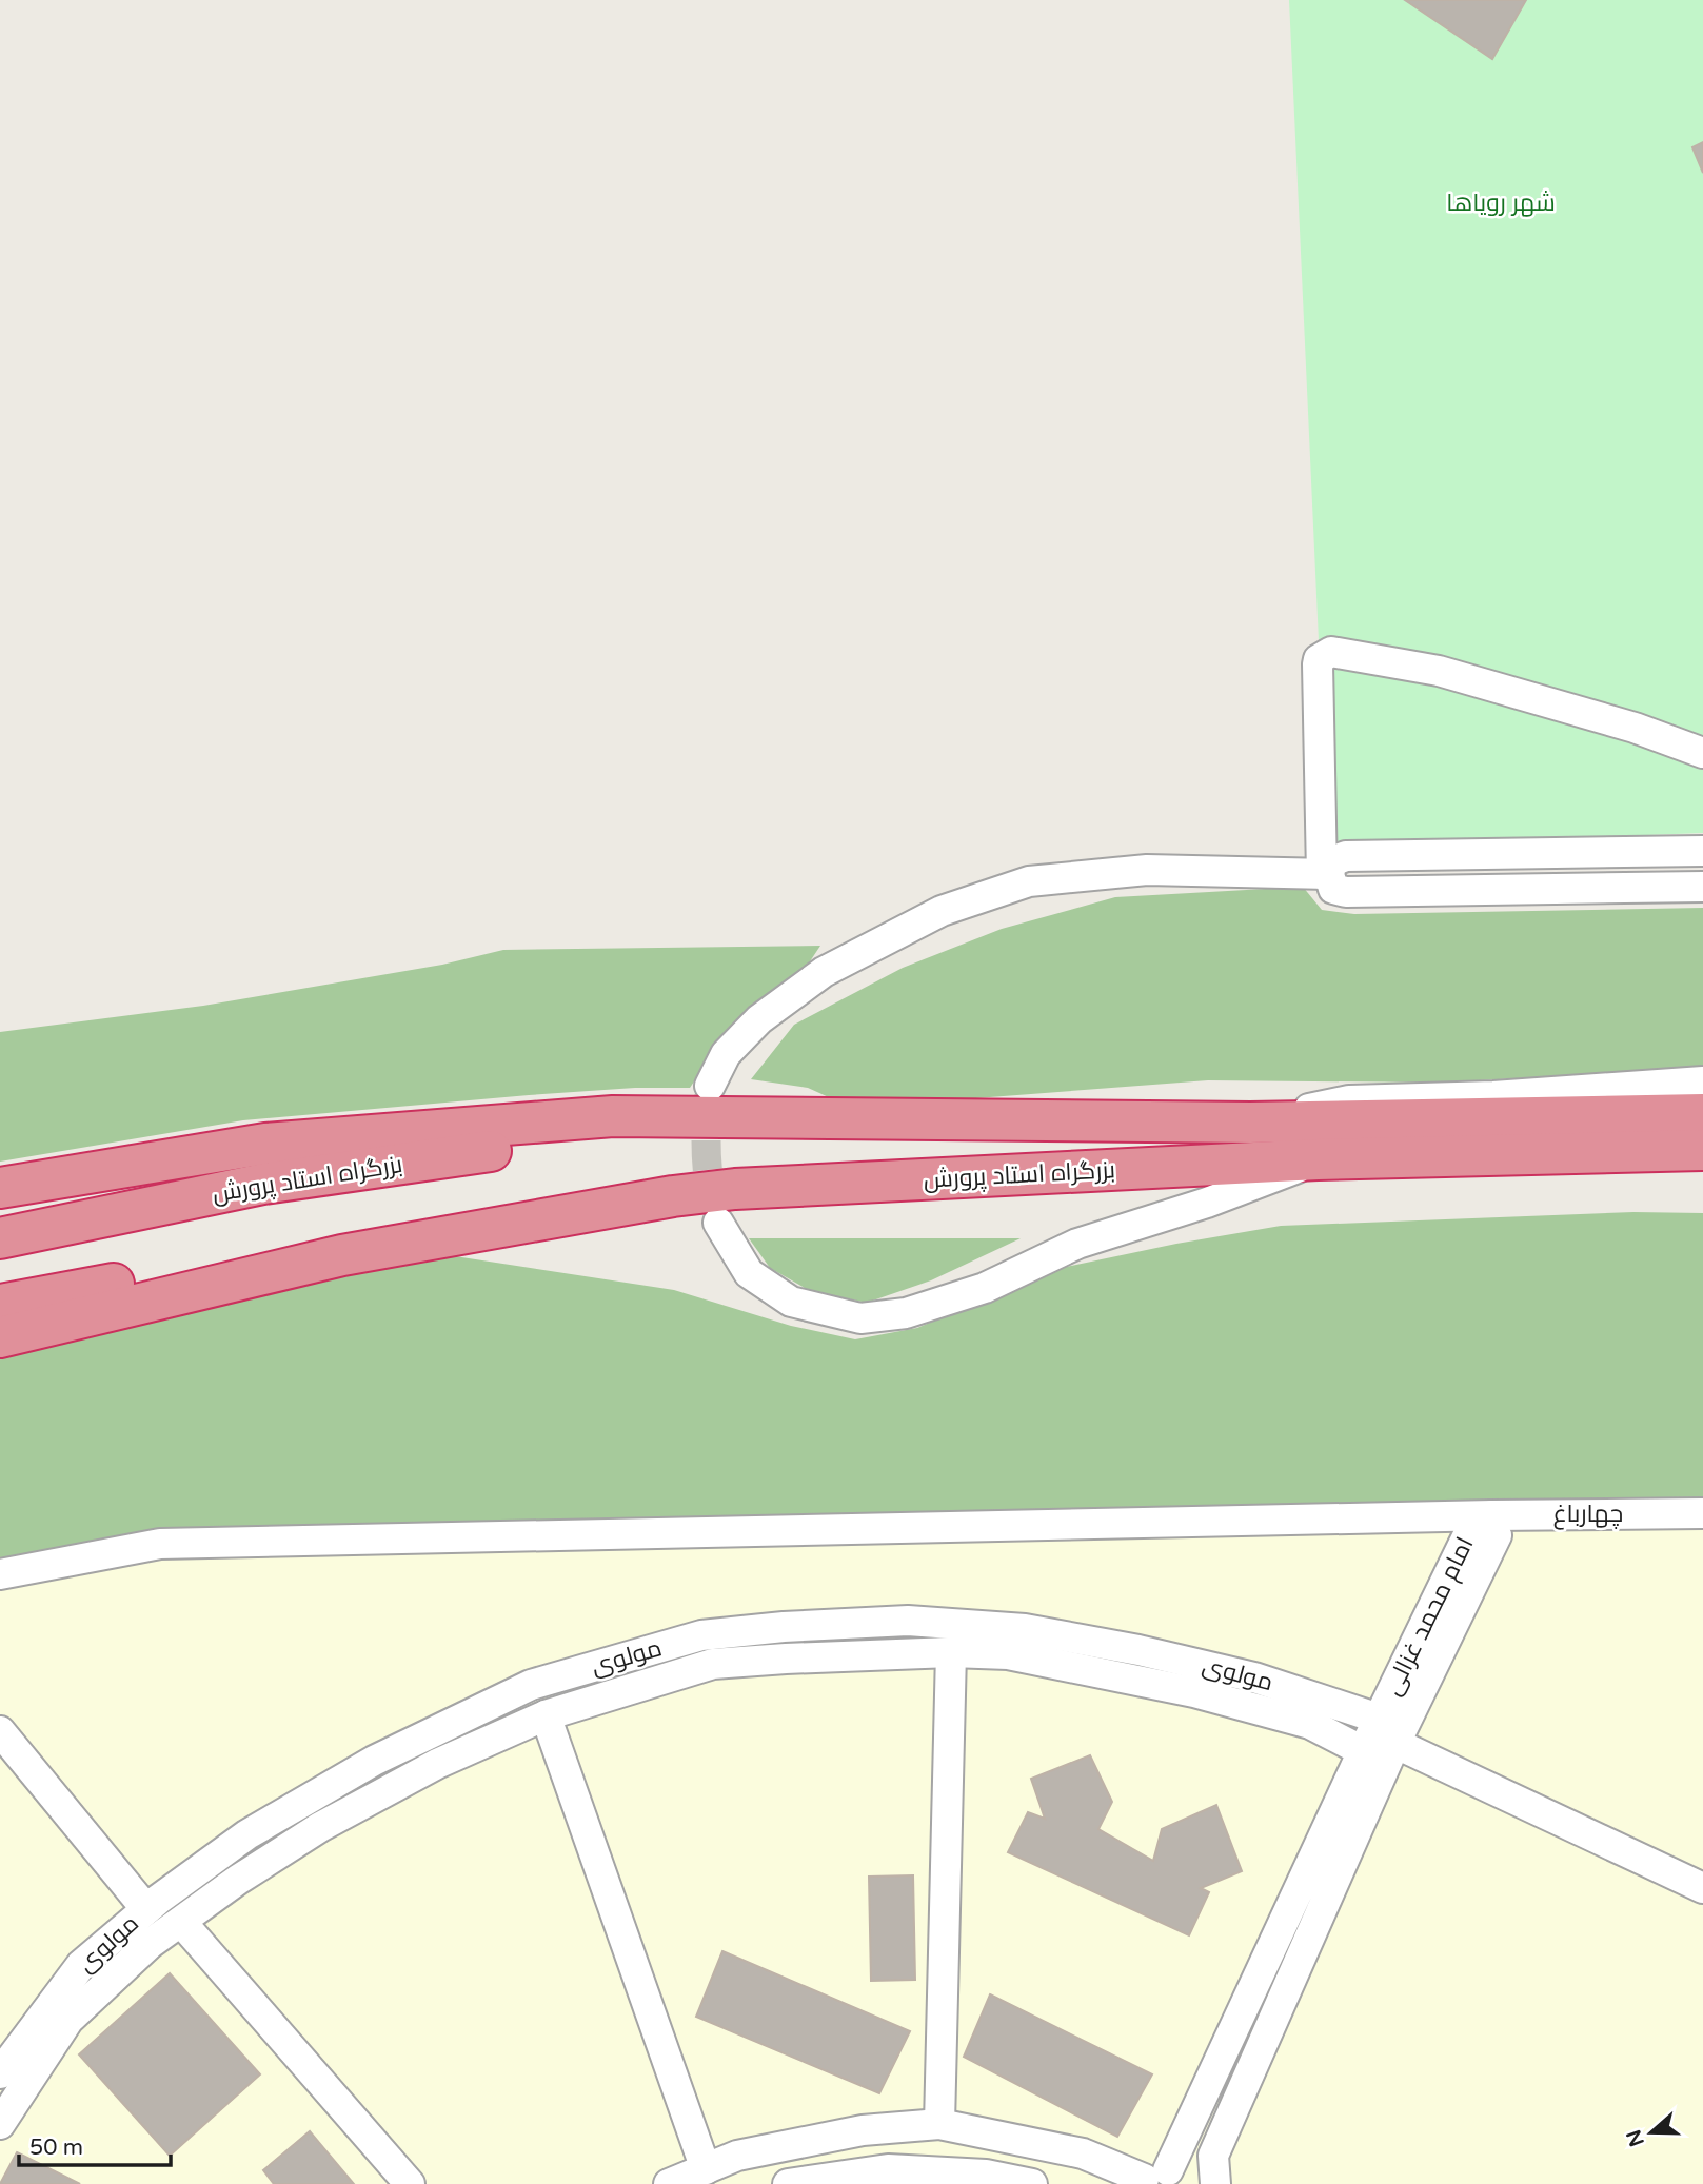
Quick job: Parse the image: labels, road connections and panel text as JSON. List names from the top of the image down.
{
  "streets": {
    "highway": ["بزرگراه استاد پرورش"],
    "street": ["چهارباغ", "امام محمد غزالی", "مولوی"]
  },
  "crossings": [
    ["چهارباغ", "امام محمد غزالی"],
    ["امام محمد غزالی", "مولوی"]
  ],
  "parks": ["شهر رویاها"],
  "scale_bar": "50 m",
  "north": "left"
}
